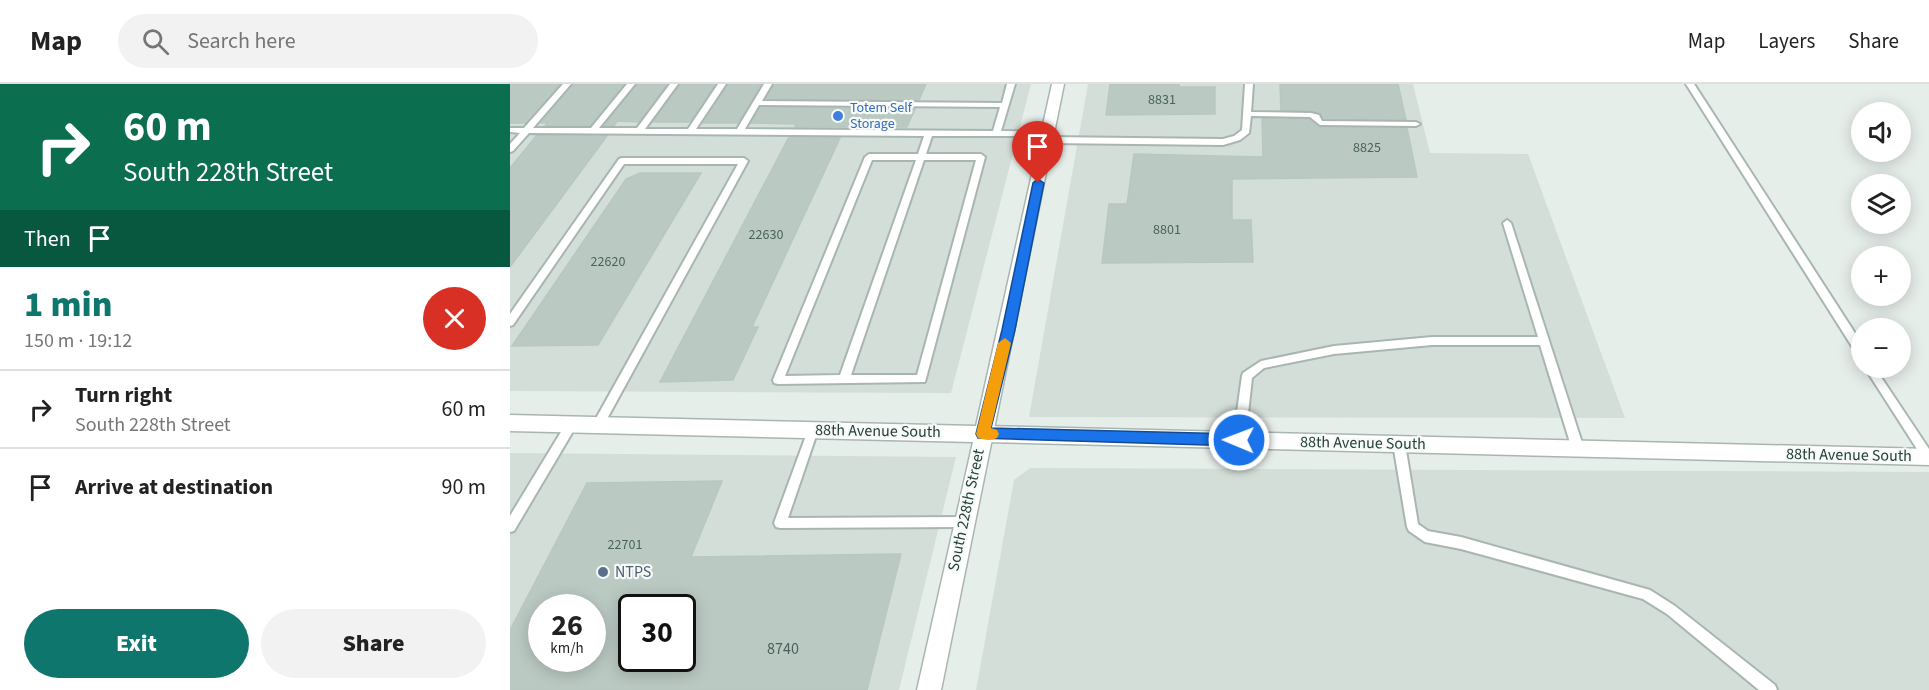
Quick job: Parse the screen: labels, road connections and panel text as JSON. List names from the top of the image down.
{
  "streets": {
    "street": ["88th Avenue South", "South 228th Street"]
  },
  "crossings": [
    ["88th Avenue South", "South 228th Street"]
  ],
  "places": ["Totem Self Storage", "NTPS"],
  "house_numbers": [
    "8831",
    "8825",
    "8801",
    "22630",
    "22620",
    "22701",
    "8740"
  ],
  "page": {
    "header": "Map",
    "search": "Search here",
    "nav": ["Map", "Layers", "Share"],
    "turn": ["60 m", "South 228th Street"],
    "map_buttons": ["+", "−"],
    "then": "Then",
    "heading": ["1 min", "150 m · 19:12"],
    "list": [
      {
        "name": "Turn right",
        "note": "South 228th Street",
        "value": "60 m"
      },
      {
        "name": "Arrive at destination",
        "value": "90 m"
      }
    ],
    "speed": "26 km/h",
    "limit": "30",
    "buttons": ["Exit", "Share"]
  }
}
